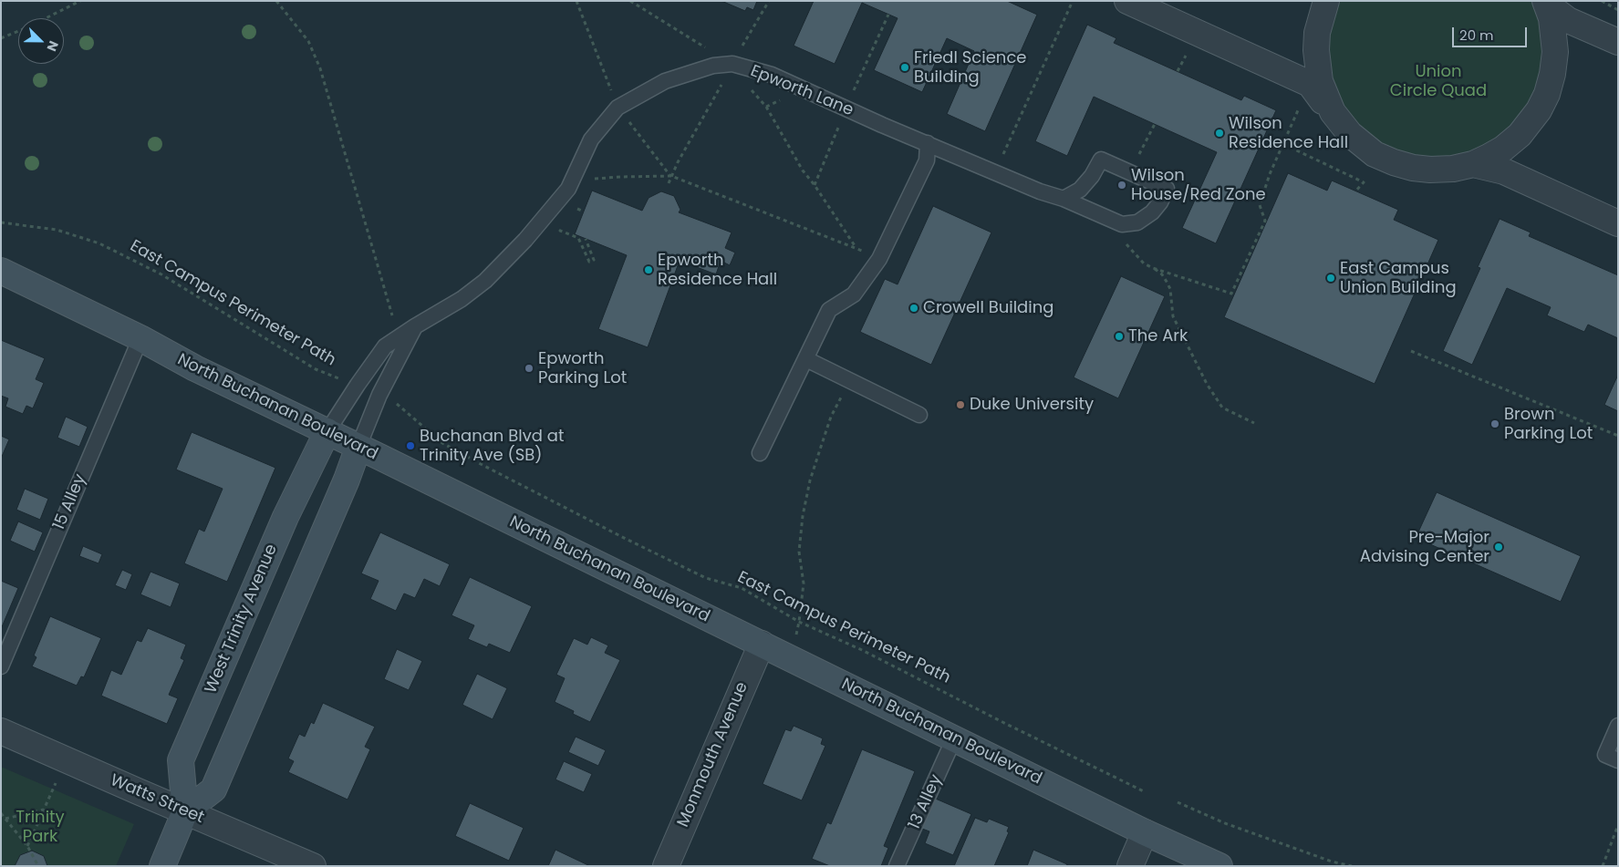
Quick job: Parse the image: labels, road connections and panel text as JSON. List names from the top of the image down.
{
  "streets": {
    "street": [
      "North Buchanan Boulevard",
      "West Trinity Avenue",
      "Monmouth Avenue",
      "Watts Street"
    ],
    "lane": ["Epworth Lane", "15 Alley", "13 Alley"],
    "path": ["East Campus Perimeter Path"]
  },
  "crossings": [
    ["Epworth Lane", "North Buchanan Boulevard"],
    ["Epworth Lane", "West Trinity Avenue"],
    ["North Buchanan Boulevard", "15 Alley"],
    ["North Buchanan Boulevard", "West Trinity Avenue"],
    ["North Buchanan Boulevard", "Monmouth Avenue"],
    ["North Buchanan Boulevard", "13 Alley"],
    ["West Trinity Avenue", "Watts Street"]
  ],
  "parks": ["Union Circle Quad", "Trinity Park"],
  "places": [
    "Friedl Science Building",
    "Wilson Residence Hall",
    "Wilson House/Red Zone",
    "Epworth Residence Hall",
    "East Campus Union Building",
    "Crowell Building",
    "The Ark",
    "Epworth Parking Lot",
    "Duke University",
    "Brown Parking Lot",
    "Buchanan Blvd at Trinity Ave (SB)",
    "Pre-Major Advising Center"
  ],
  "scale_bar": "20 m",
  "north": "bottom right"
}
